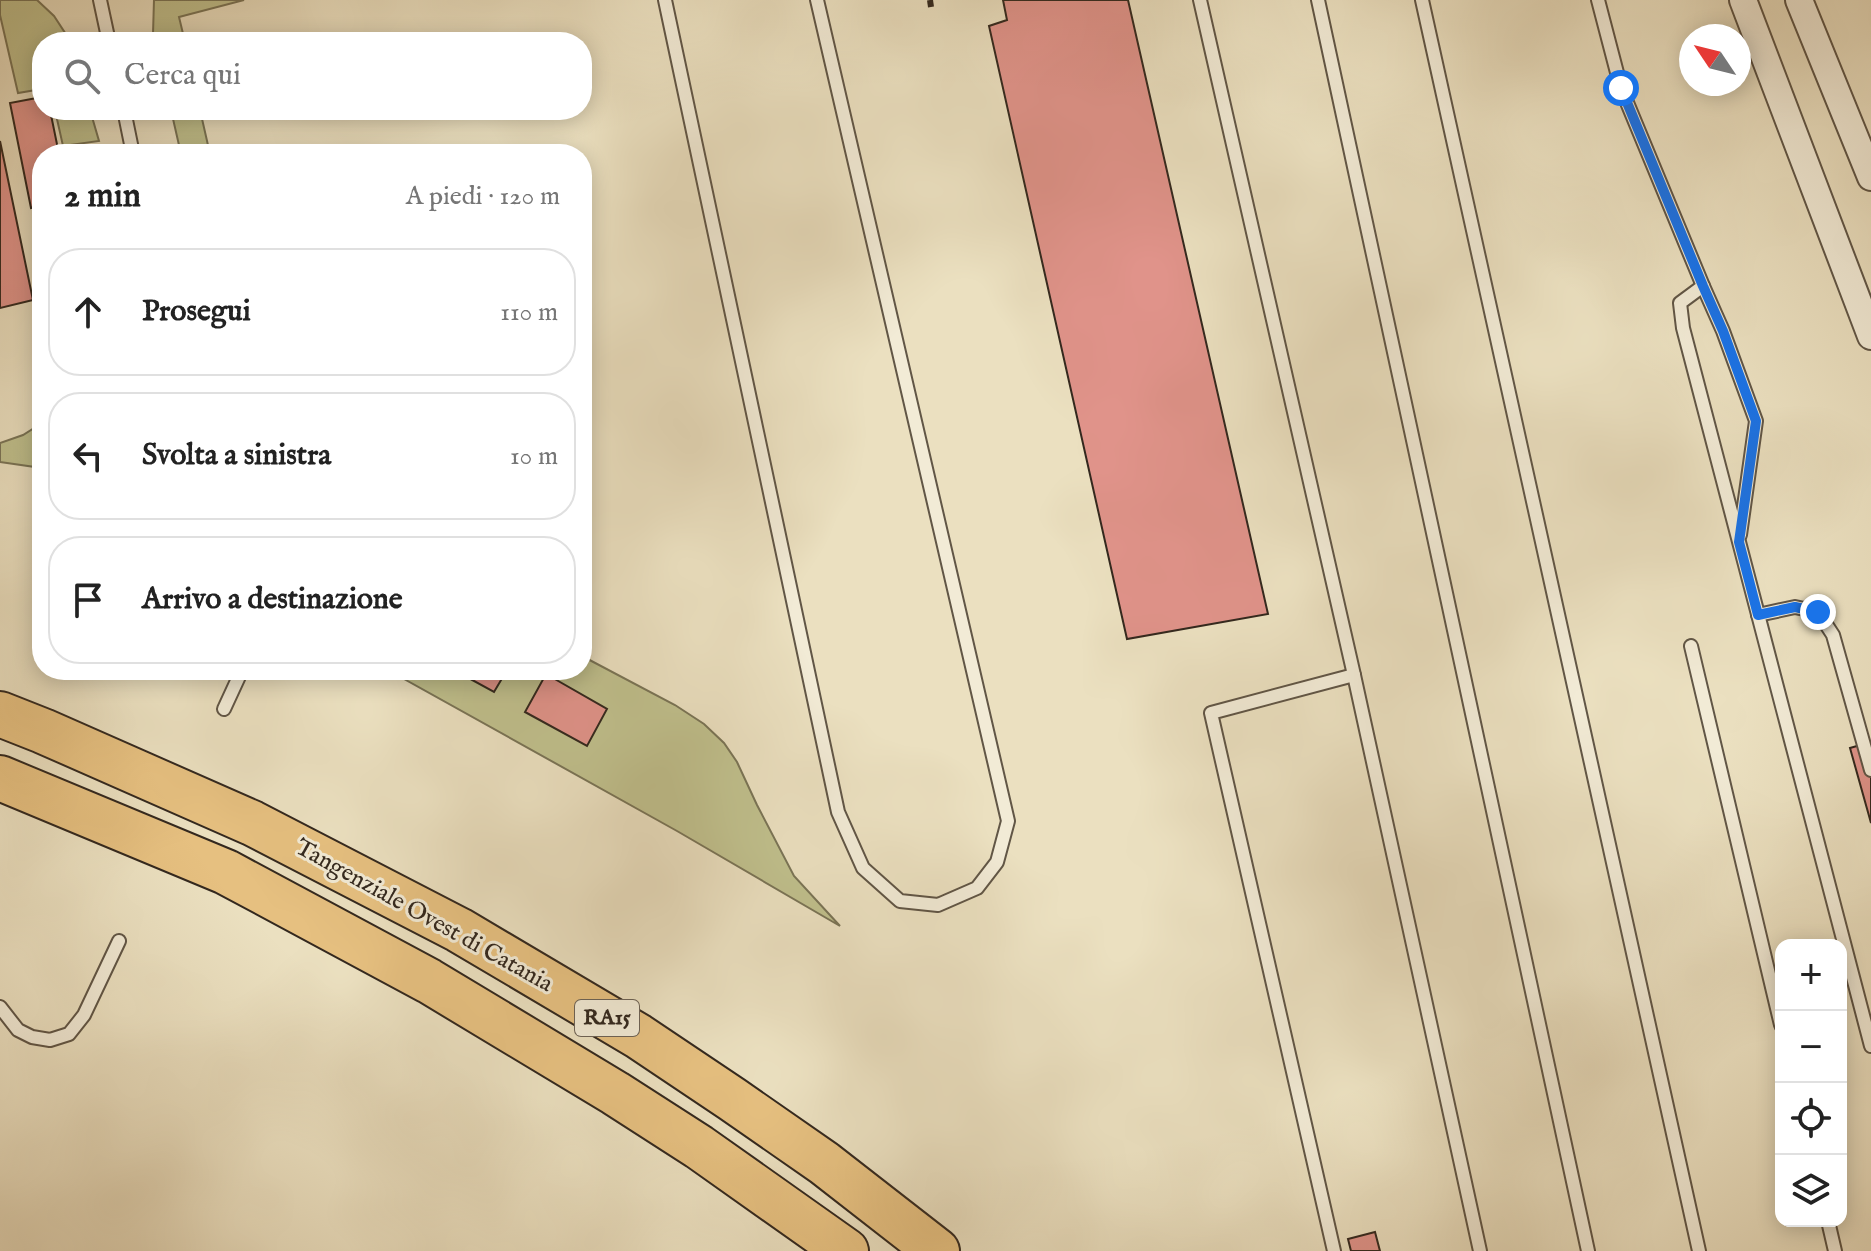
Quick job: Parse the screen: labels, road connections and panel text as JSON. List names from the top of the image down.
{
  "streets": {
    "highway": ["Tangenziale Ovest di Catania", "RA15"]
  },
  "north": "top left",
  "page": {
    "search": "Cerca qui",
    "heading": ["2 min", "A piedi · 120 m"],
    "list": [
      ["Prosegui", "110 m"],
      ["Svolta a sinistra", "10 m"],
      "Arrivo a destinazione"
    ],
    "map_buttons": ["+", "−"]
  }
}
